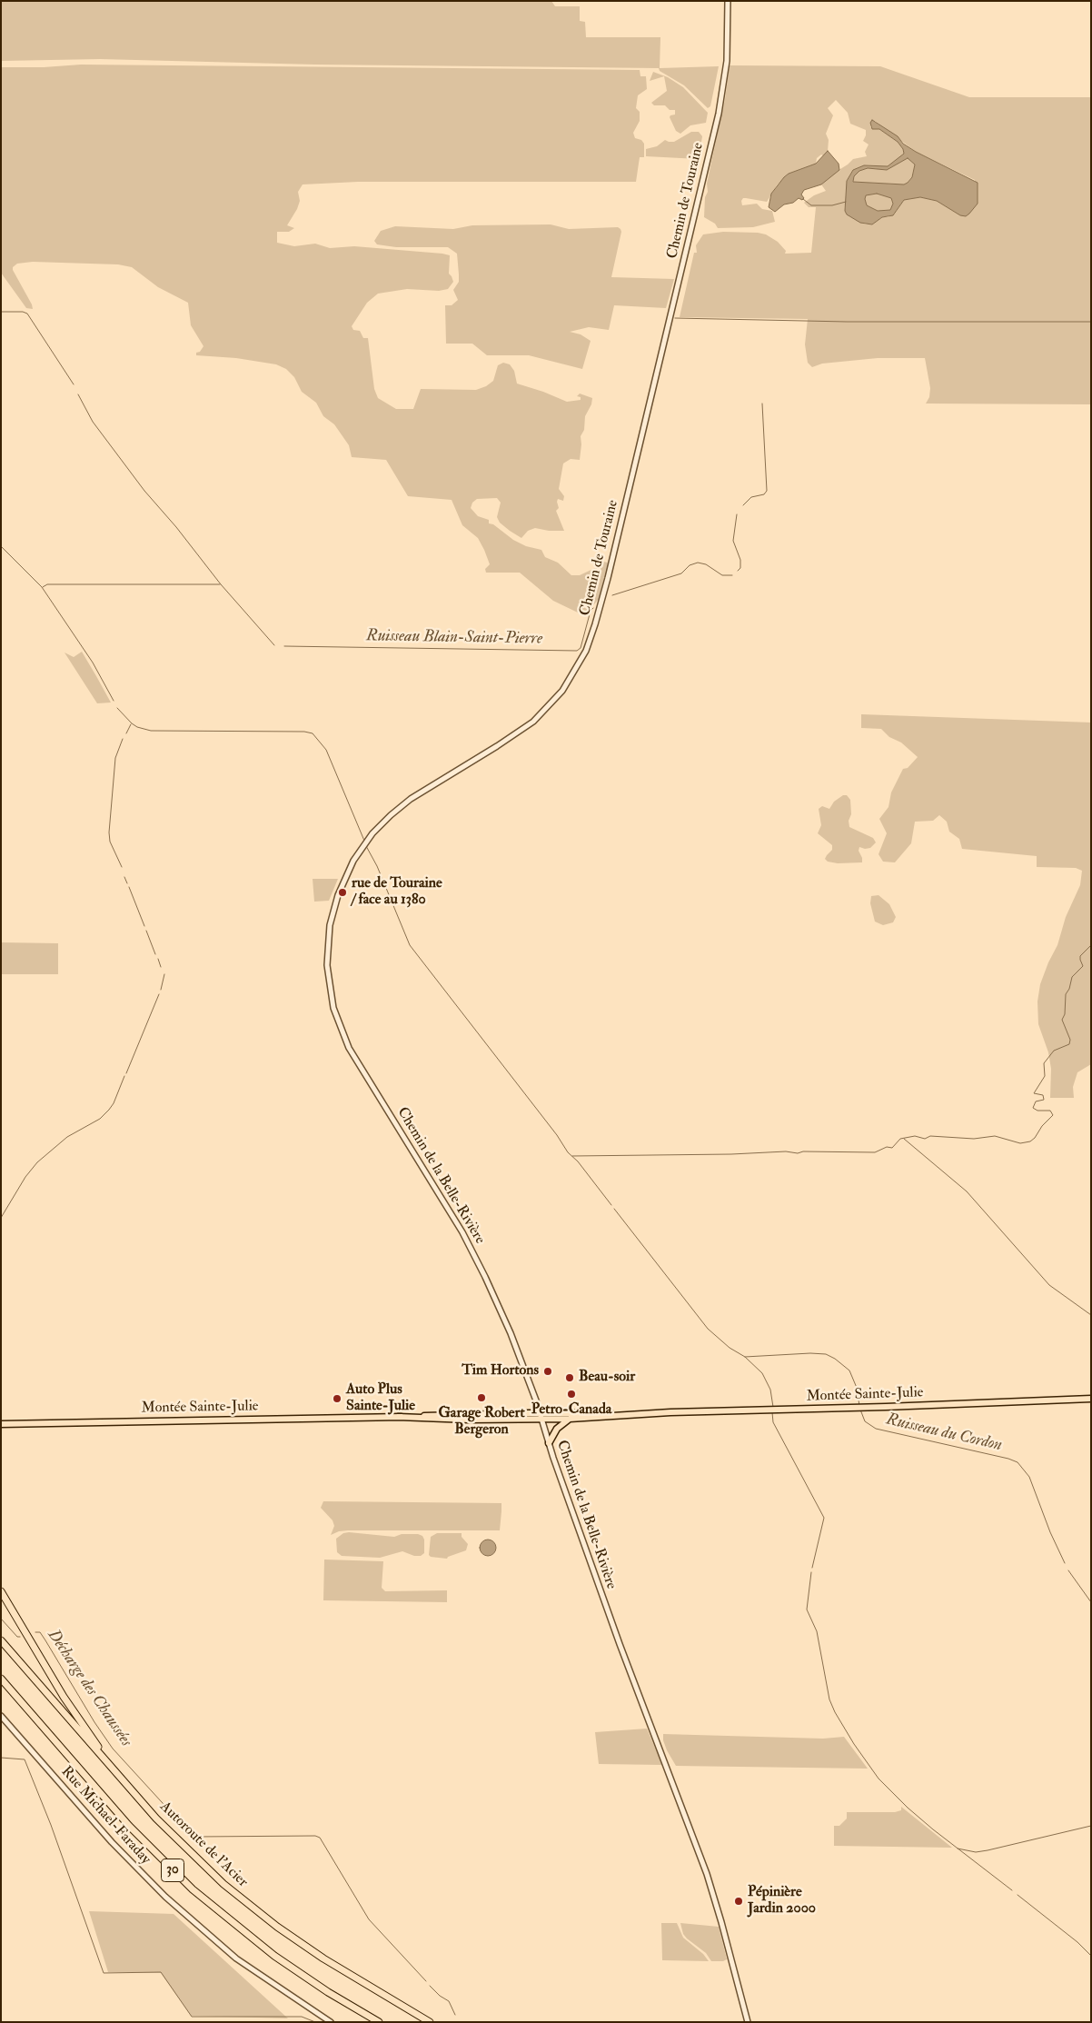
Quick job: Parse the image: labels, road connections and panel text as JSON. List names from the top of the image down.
{
  "streets": {
    "highway": ["Autoroute de l'Acier", "30"],
    "main road": ["Montée Sainte-Julie"],
    "street": ["Chemin de Touraine", "Chemin de la Belle-Rivière", "Rue Michael-Faraday"]
  },
  "crossings": [
    ["Chemin de Touraine", "Chemin de la Belle-Rivière"],
    ["Chemin de la Belle-Rivière", "Montée Sainte-Julie"]
  ],
  "water": ["Ruisseau Blain-Saint-Pierre", "Ruisseau du Cordon", "Décharge des Chaussées"],
  "places": [
    "rue de Touraine / face au 1380",
    "Tim Hortons",
    "Beau-soir",
    "Petro-Canada",
    "Garage Robert Bergeron",
    "Auto Plus Sainte-Julie",
    "Pépinière Jardin 2000"
  ]
}
